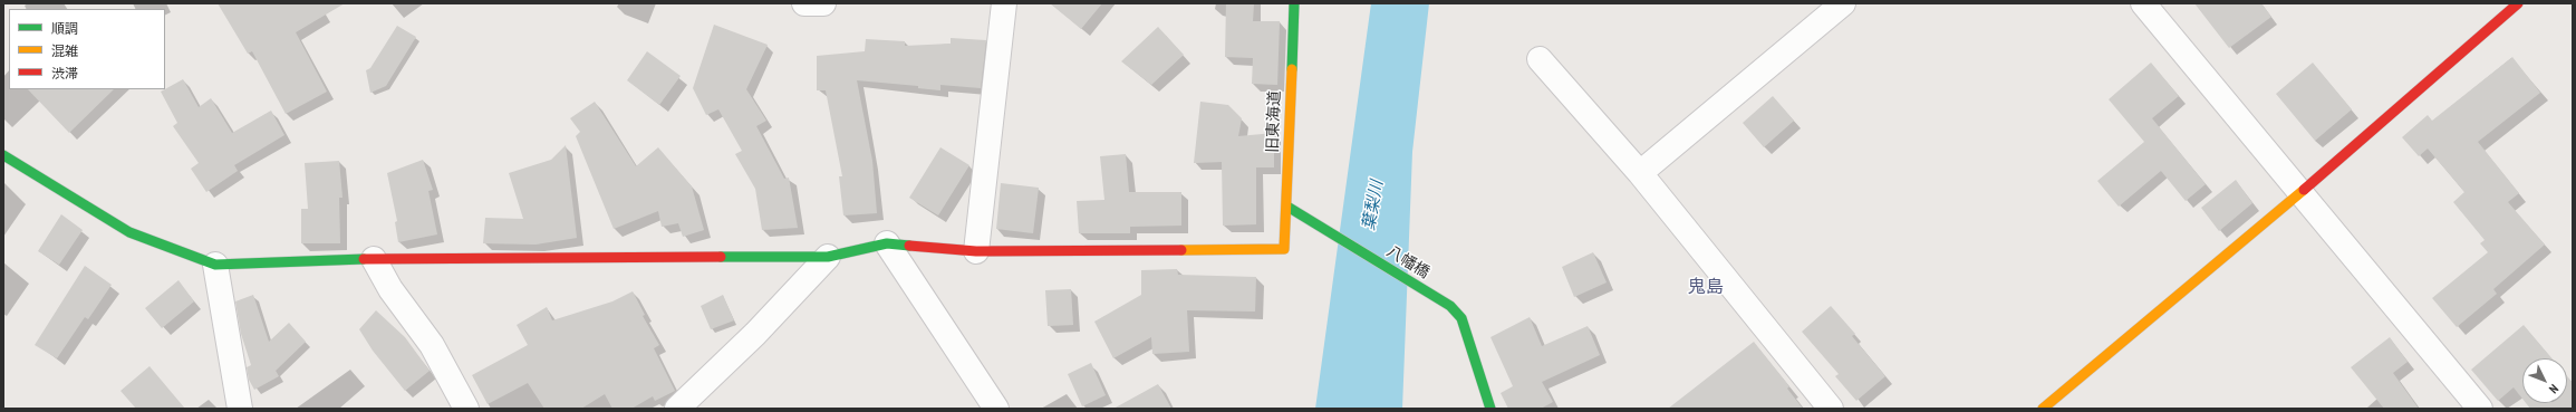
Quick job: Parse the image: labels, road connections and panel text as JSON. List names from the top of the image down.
{
  "streets": {
    "street": ["旧東海道", "八幡橋"]
  },
  "crossings": [
    ["旧東海道", "八幡橋"]
  ],
  "districts": ["鬼島"],
  "water": ["葉梨川"],
  "legend": ["順調", "混雑", "渋滞"],
  "north": "bottom right"
}
